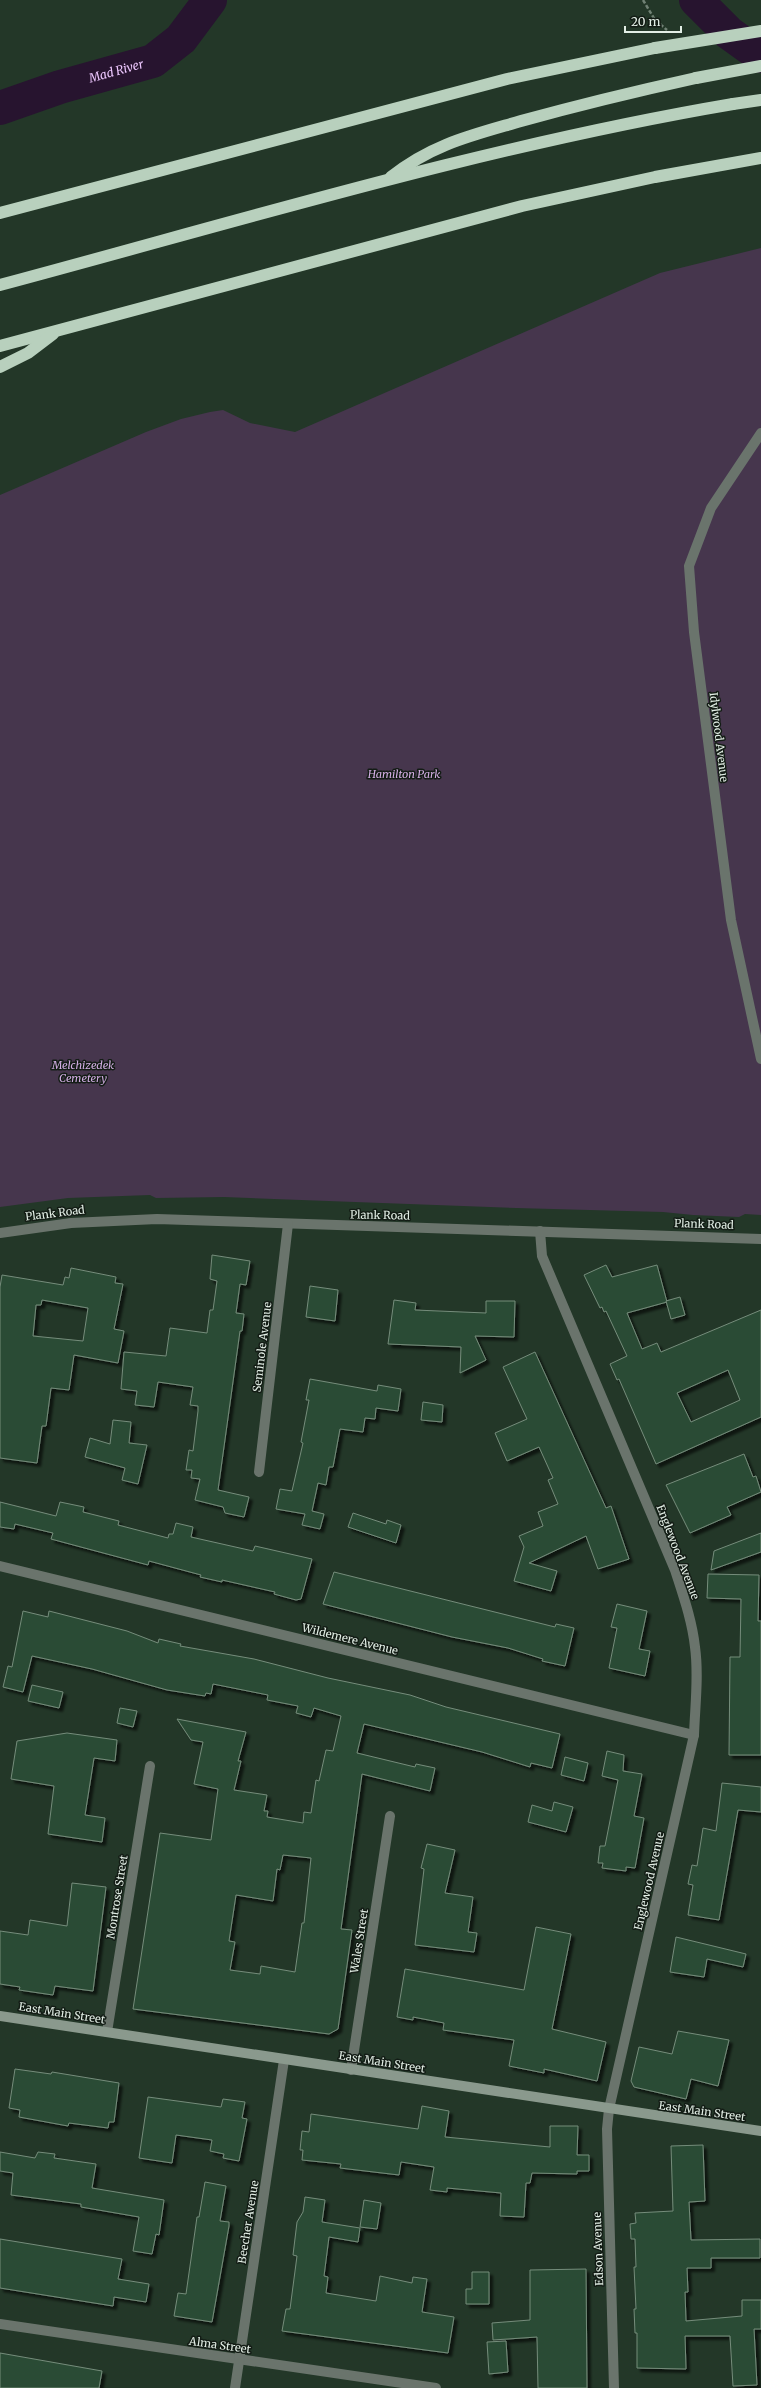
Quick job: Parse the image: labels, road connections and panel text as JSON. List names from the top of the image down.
{
  "streets": {
    "main road": ["East Main Street"],
    "street": [
      "Idylwood Avenue",
      "Plank Road",
      "Seminole Avenue",
      "Englewood Avenue",
      "Wildemere Avenue",
      "Montrose Street",
      "Wales Street",
      "Beecher Avenue",
      "Edson Avenue",
      "Alma Street"
    ]
  },
  "crossings": [
    ["Plank Road", "Seminole Avenue"],
    ["Plank Road", "Englewood Avenue"],
    ["Englewood Avenue", "Wildemere Avenue"],
    ["Englewood Avenue", "East Main Street"],
    ["Englewood Avenue", "Edson Avenue"],
    ["Montrose Street", "East Main Street"],
    ["Wales Street", "East Main Street"],
    ["East Main Street", "Beecher Avenue"],
    ["East Main Street", "Edson Avenue"],
    ["Beecher Avenue", "Alma Street"]
  ],
  "water": ["Mad River"],
  "parks": ["Hamilton Park", "Melchizedek Cemetery"],
  "scale_bar": "20 m"
}
